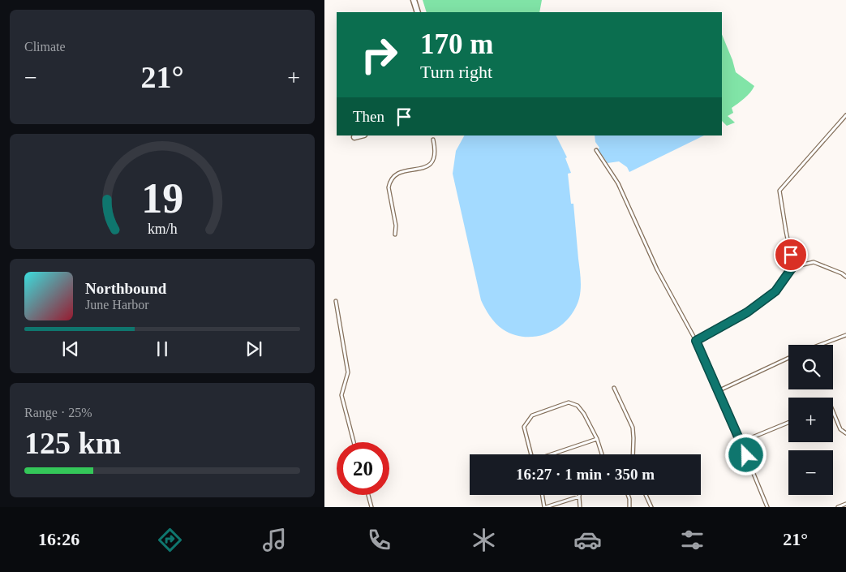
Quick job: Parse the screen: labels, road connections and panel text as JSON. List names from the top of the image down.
{
  "page": {
    "tile": [
      "Climate",
      ["Range · 25%", "125 km"]
    ],
    "turn": ["170 m", "Turn right"],
    "heat": ["−", "21°", "+"],
    "then": "Then",
    "song": ["Northbound", "June Harbor"],
    "map_buttons": ["+", "−"],
    "limit": "20",
    "trip": "16:27 · 1 min · 350 m",
    "tabs": ["16:26", "21°"],
    "gauge": ["19", "km/h"]
  }
}
